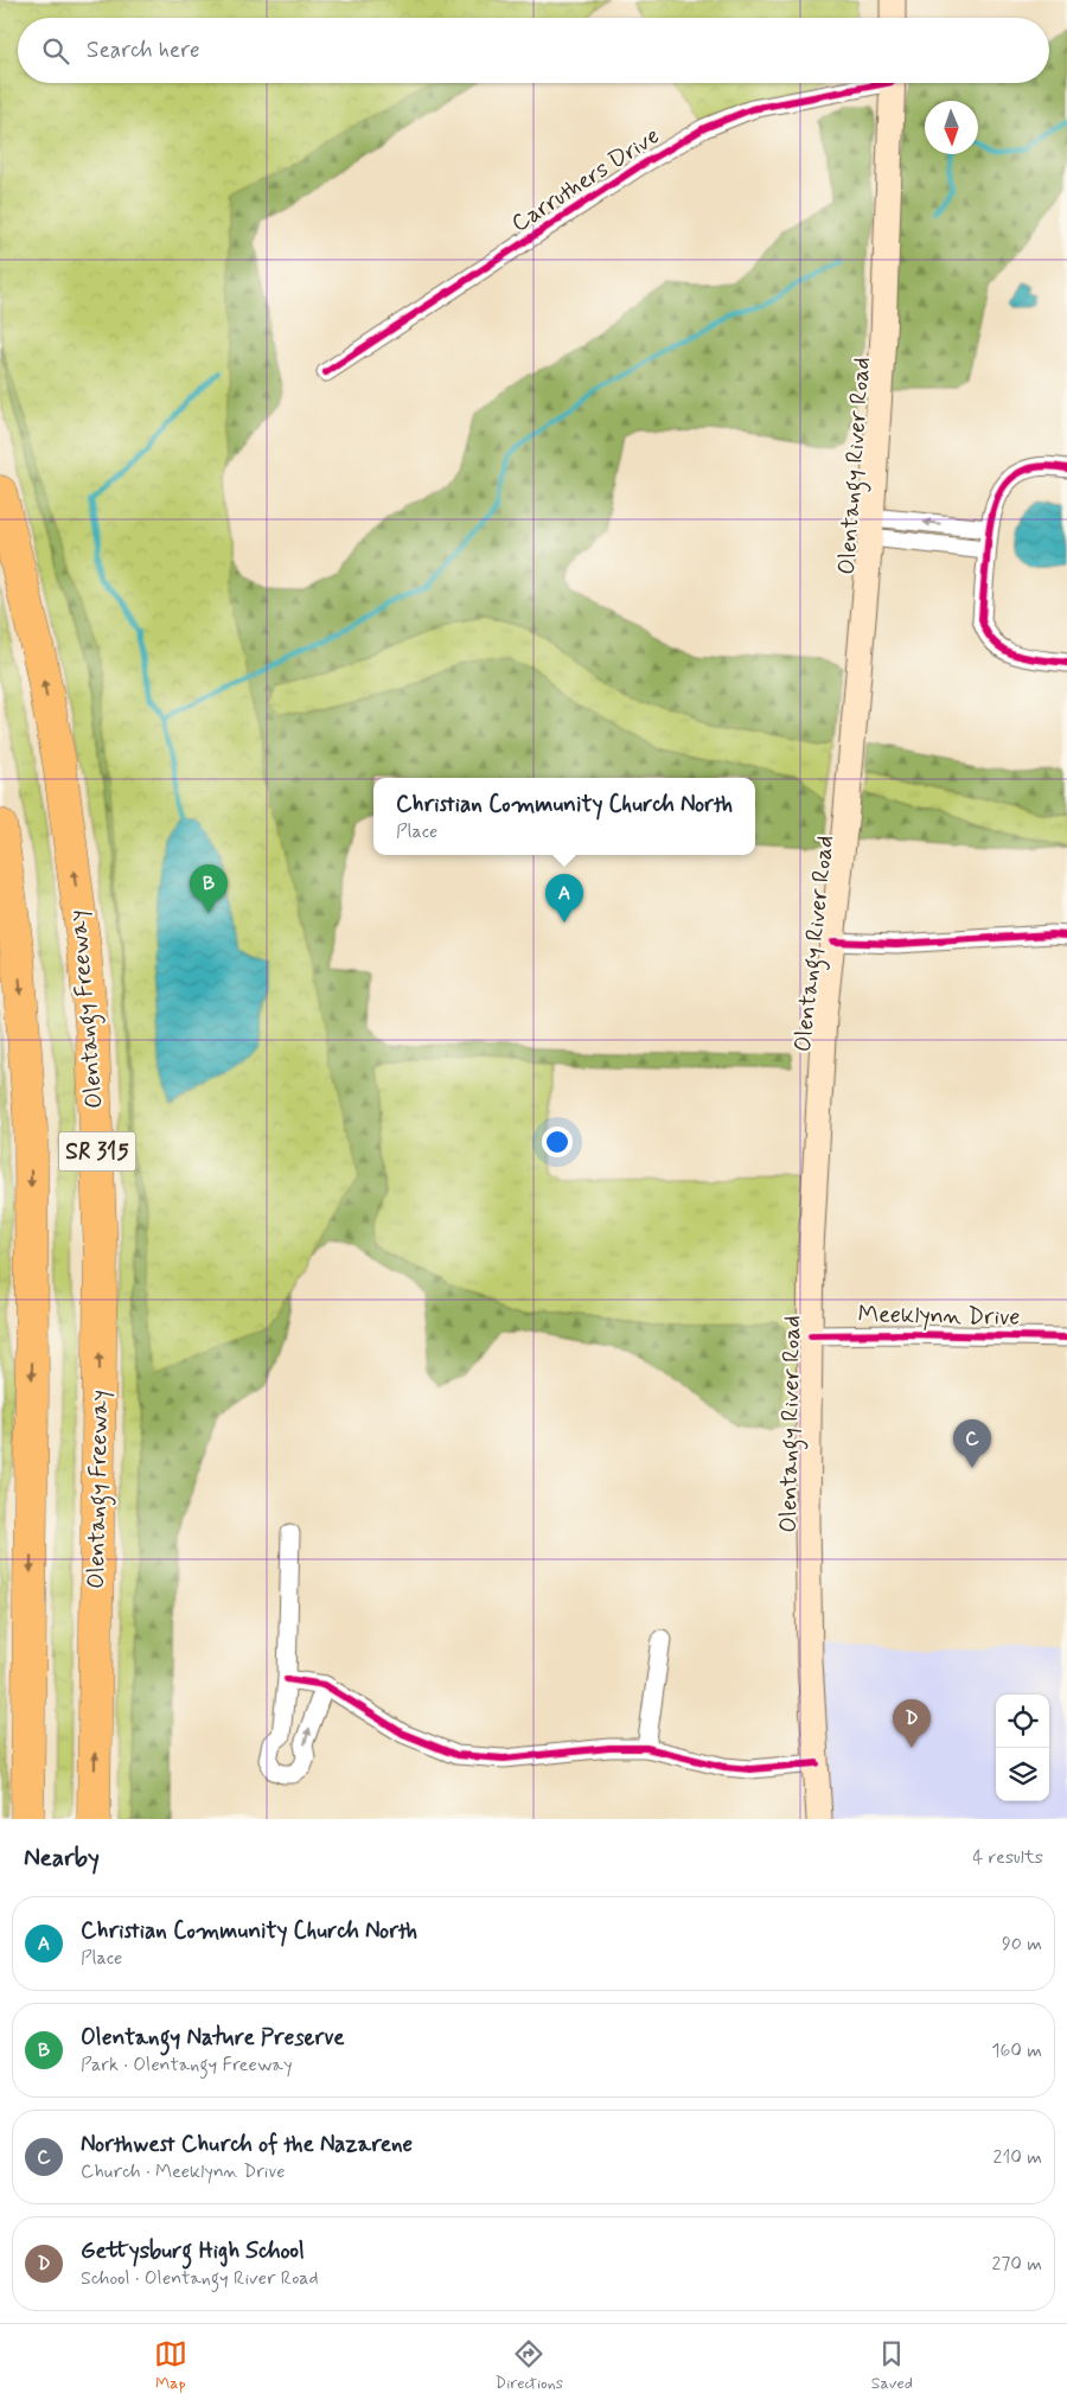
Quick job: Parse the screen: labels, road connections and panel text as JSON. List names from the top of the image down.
{
  "streets": {
    "highway": ["Olentangy Freeway", "SR 315"],
    "main road": ["Olentangy River Road"],
    "street": ["Carruthers Drive", "Meeklynn Drive"]
  },
  "crossings": [
    ["Olentangy River Road", "Meeklynn Drive"]
  ],
  "north": "bottom",
  "page": {
    "search": "Search here",
    "popup": ["Christian Community Church North", "Place"],
    "pins": [
      "B",
      "A",
      "C",
      "D"
    ],
    "heading": ["Nearby", "4 results"],
    "list": [
      {
        "mark": "A",
        "name": "Christian Community Church North",
        "note": "Place",
        "value": "90 m"
      },
      {
        "mark": "B",
        "name": "Olentangy Nature Preserve",
        "note": "Park · Olentangy Freeway",
        "value": "160 m"
      },
      {
        "mark": "C",
        "name": "Northwest Church of the Nazarene",
        "note": "Church · Meeklynn Drive",
        "value": "210 m"
      },
      {
        "mark": "D",
        "name": "Gettysburg High School",
        "note": "School · Olentangy River Road",
        "value": "270 m"
      }
    ],
    "nav": ["Map", "Directions", "Saved"]
  }
}
